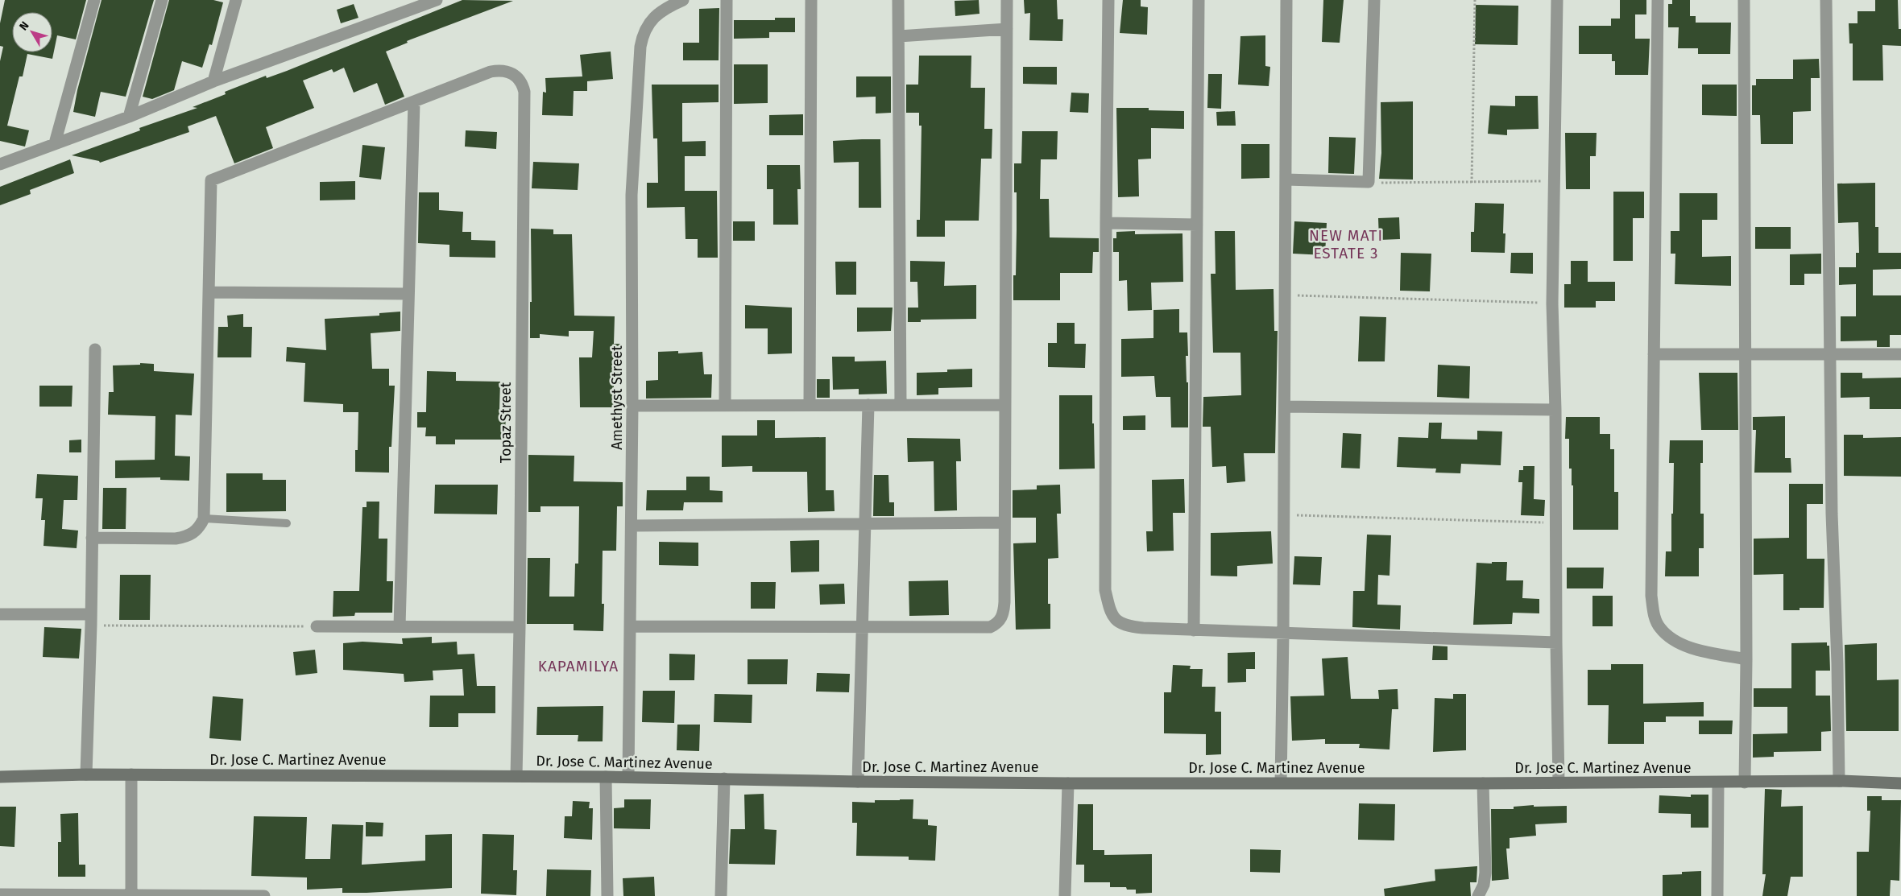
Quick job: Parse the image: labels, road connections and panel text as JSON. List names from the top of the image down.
{
  "streets": {
    "street": ["Amethyst Street", "Topaz Street", "Dr. Jose C. Martinez Avenue"]
  },
  "crossings": [
    ["Amethyst Street", "Dr. Jose C. Martinez Avenue"],
    ["Topaz Street", "Dr. Jose C. Martinez Avenue"]
  ],
  "districts": ["NEW MATI ESTATE 3", "KAPAMILYA"],
  "north": "top left"
}
